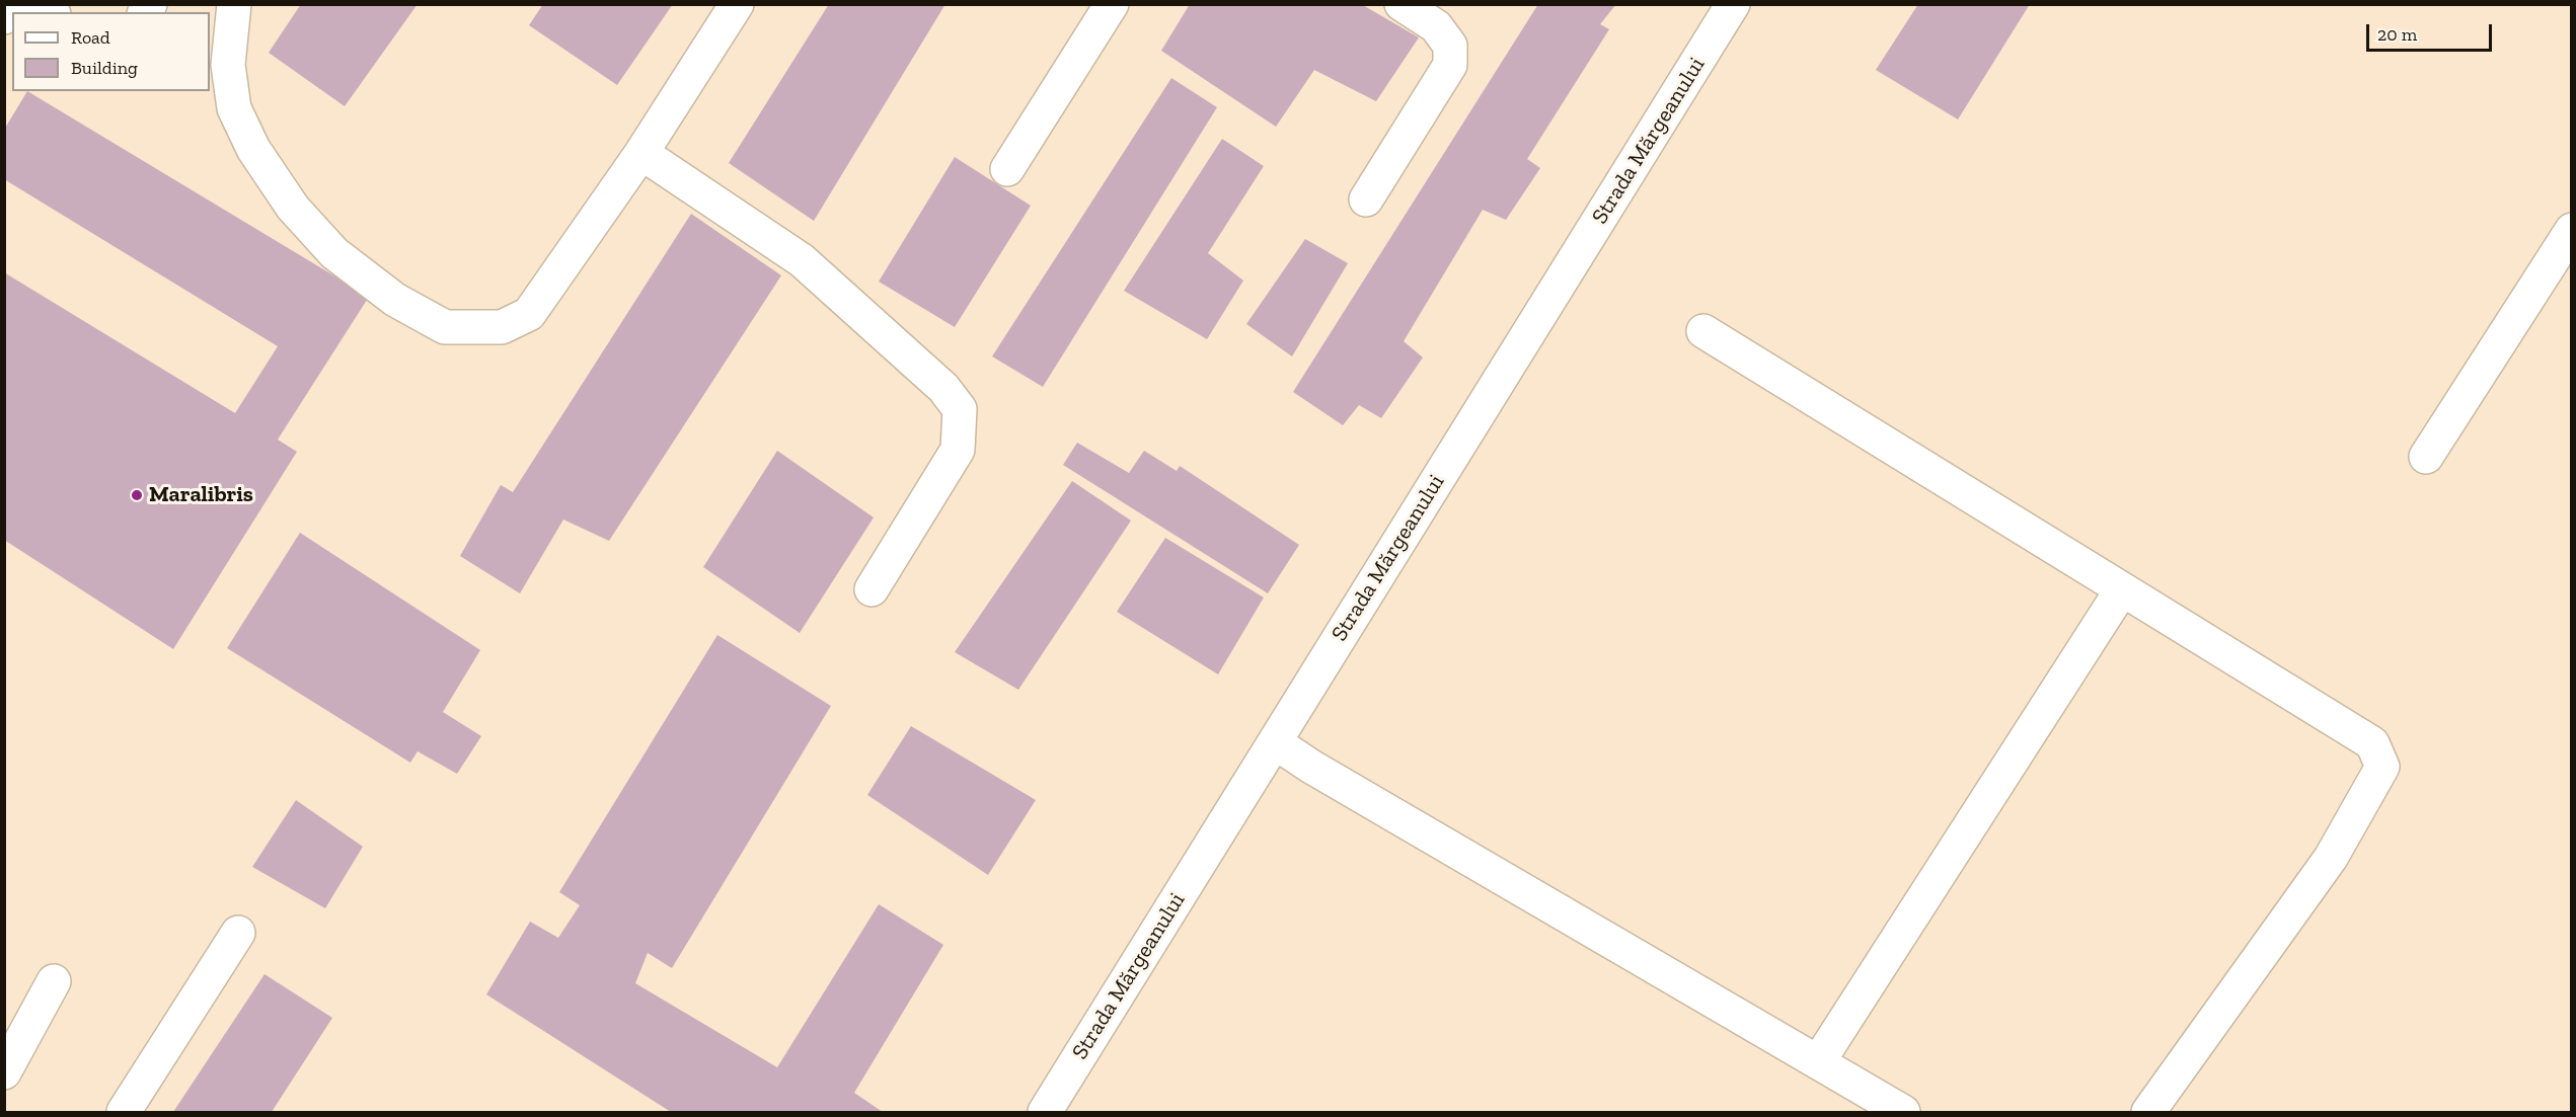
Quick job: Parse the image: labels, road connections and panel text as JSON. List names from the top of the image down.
{
  "streets": {
    "street": ["Strada Mărgeanului"]
  },
  "places": ["Maralibris"],
  "legend": ["Road", "Building"],
  "scale_bar": "20 m"
}
